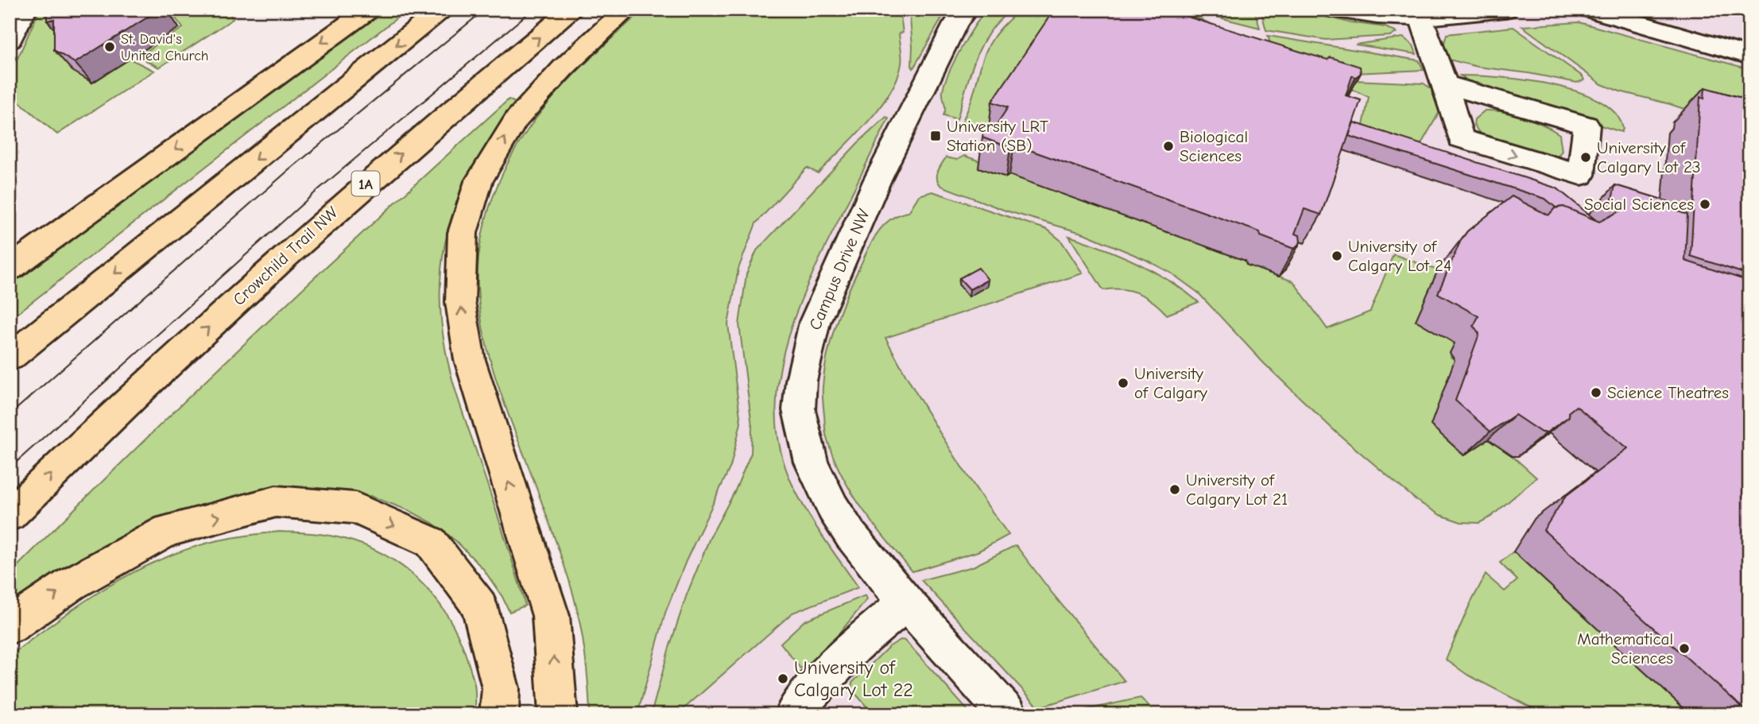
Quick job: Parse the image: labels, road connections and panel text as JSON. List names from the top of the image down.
{
  "streets": {
    "highway": ["1A", "Crowchild Trail NW"],
    "street": ["Campus Drive NW"]
  },
  "places": {
    "other": [
      "St. David's United Church",
      "Biological Sciences",
      "University of Calgary Lot 23",
      "Social Sciences",
      "University of Calgary Lot 24",
      "University of Calgary",
      "Science Theatres",
      "University of Calgary Lot 21",
      "Mathematical Sciences",
      "University of Calgary Lot 22"
    ],
    "transit": ["University LRT Station (SB)"]
  }
}
